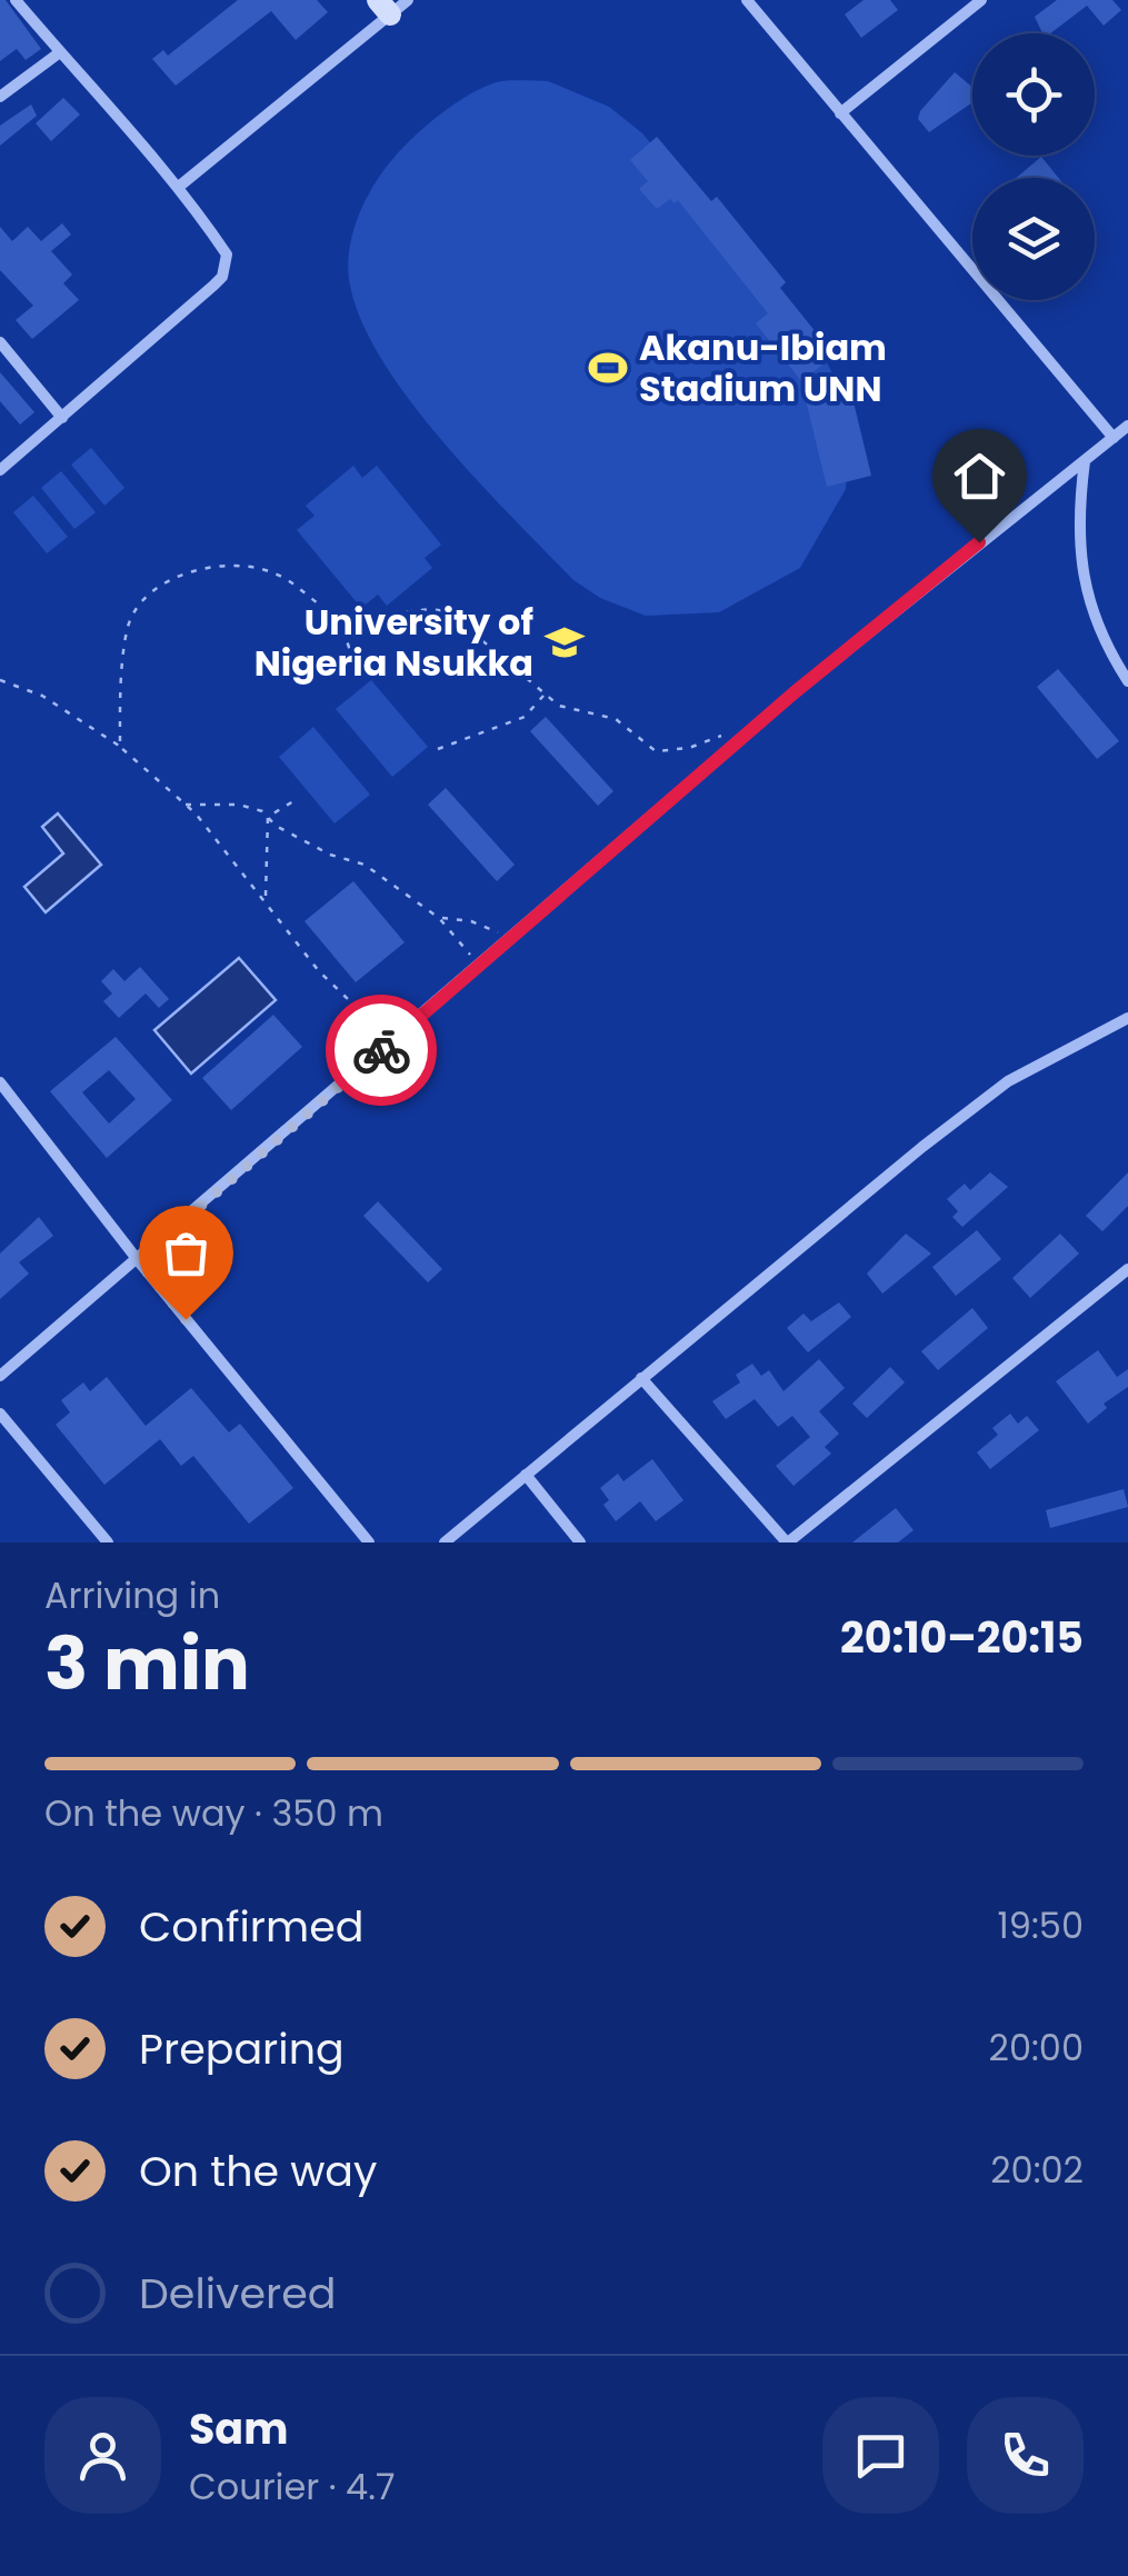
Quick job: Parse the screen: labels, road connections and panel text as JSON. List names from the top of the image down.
{
  "places": {
    "sports": ["Akanu-Ibiam Stadium UNN"],
    "school or university": ["University of Nigeria Nsukka"]
  },
  "page": {
    "heading": ["3 min", "Arriving in", "20:10–20:15"],
    "panel": ["Sam", "Courier · 4.7"],
    "bar": "On the way · 350 m",
    "list": [
      ["Confirmed", "19:50"],
      ["Preparing", "20:00"],
      ["On the way", "20:02"],
      "Delivered"
    ]
  }
}
